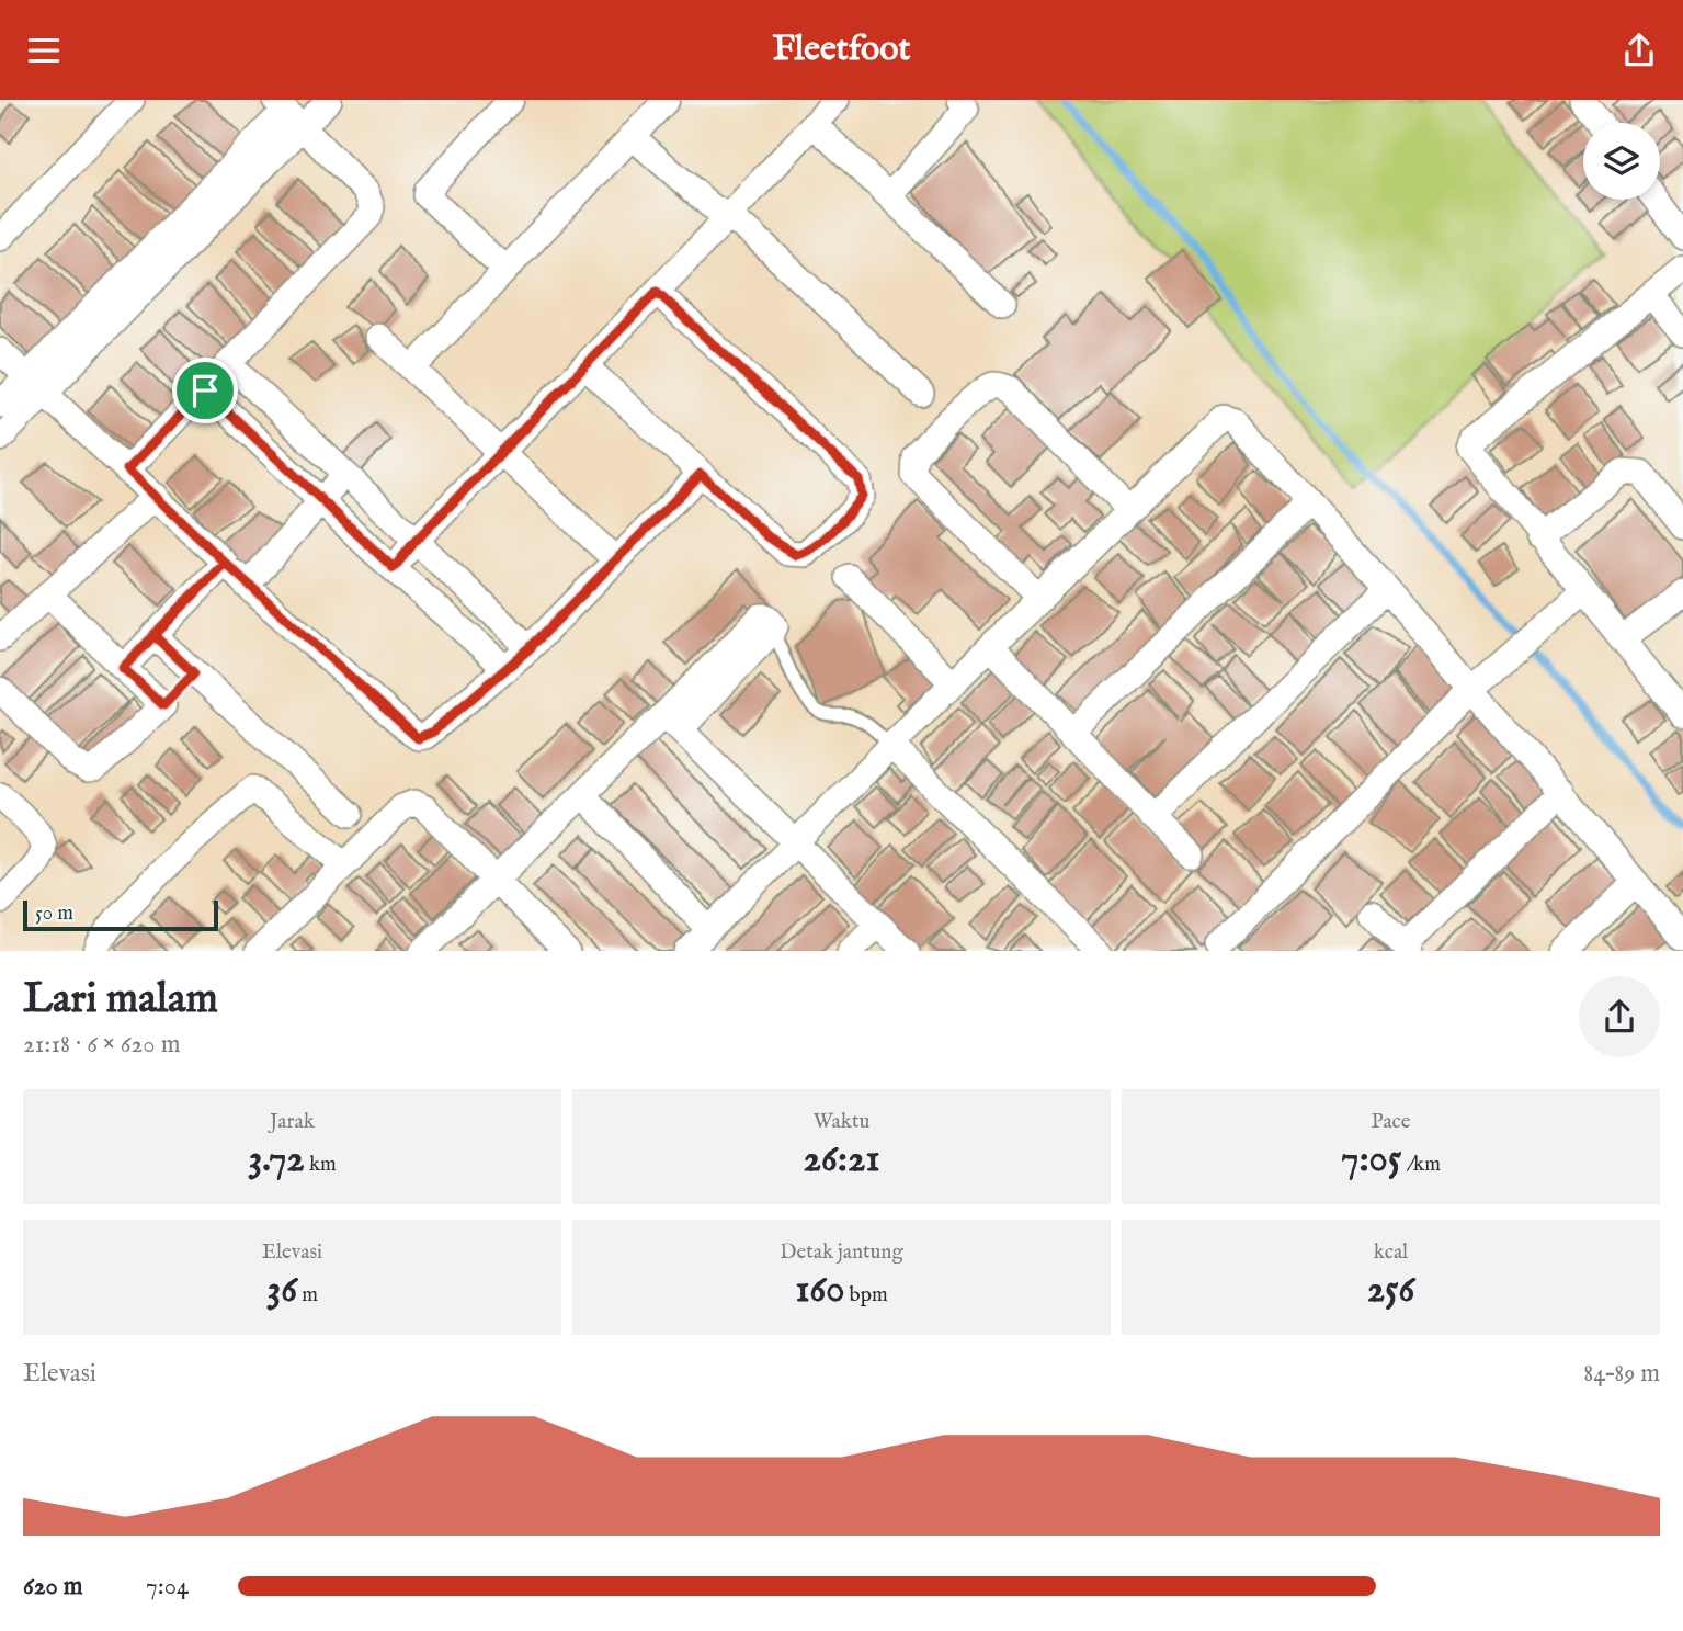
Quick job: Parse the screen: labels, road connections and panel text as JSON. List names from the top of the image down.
{
  "scale_bar": "50 m",
  "page": {
    "header": "Fleetfoot",
    "scale": "50 m",
    "heading": ["Lari malam", "21:18 · 6 × 620 m"],
    "stats": [
      ["Jarak", "3.72 km"],
      ["Waktu", "26:21"],
      ["Pace", "7:05 /km"],
      ["Elevasi", "36 m"],
      ["Detak jantung", "160 bpm"],
      ["kcal", "256"]
    ],
    "chart": ["Elevasi", "84–89 m"],
    "list": [
      {
        "name": "620 m",
        "note": "7:04"
      }
    ]
  }
}
